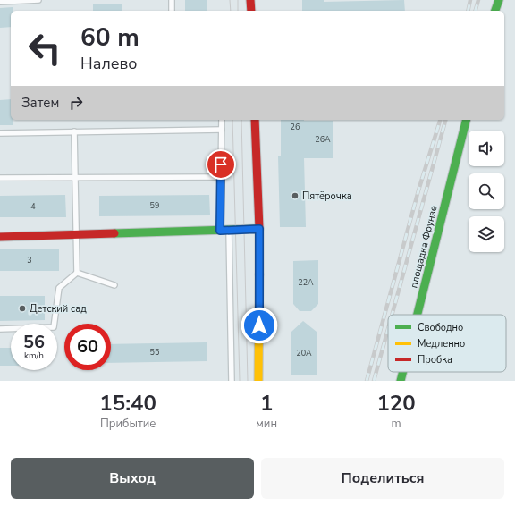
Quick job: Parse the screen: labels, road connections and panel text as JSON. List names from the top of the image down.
{
  "streets": {
    "main road": ["площадка Фрунзе"]
  },
  "places": ["Пятёрочка", "Детский сад"],
  "house_numbers": [
    "26",
    "26А",
    "59",
    "4",
    "3",
    "22А",
    "55",
    "20А"
  ],
  "legend": ["Свободно", "Медленно", "Пробка"],
  "page": {
    "turn": ["60 m", "Налево"],
    "then": "Затем",
    "speed": "56 km/h",
    "limit": "60",
    "eta": [
      "15:40",
      "Прибытие",
      "1",
      "мин",
      "120",
      "m"
    ],
    "buttons": ["Выход", "Поделиться"]
  }
}
